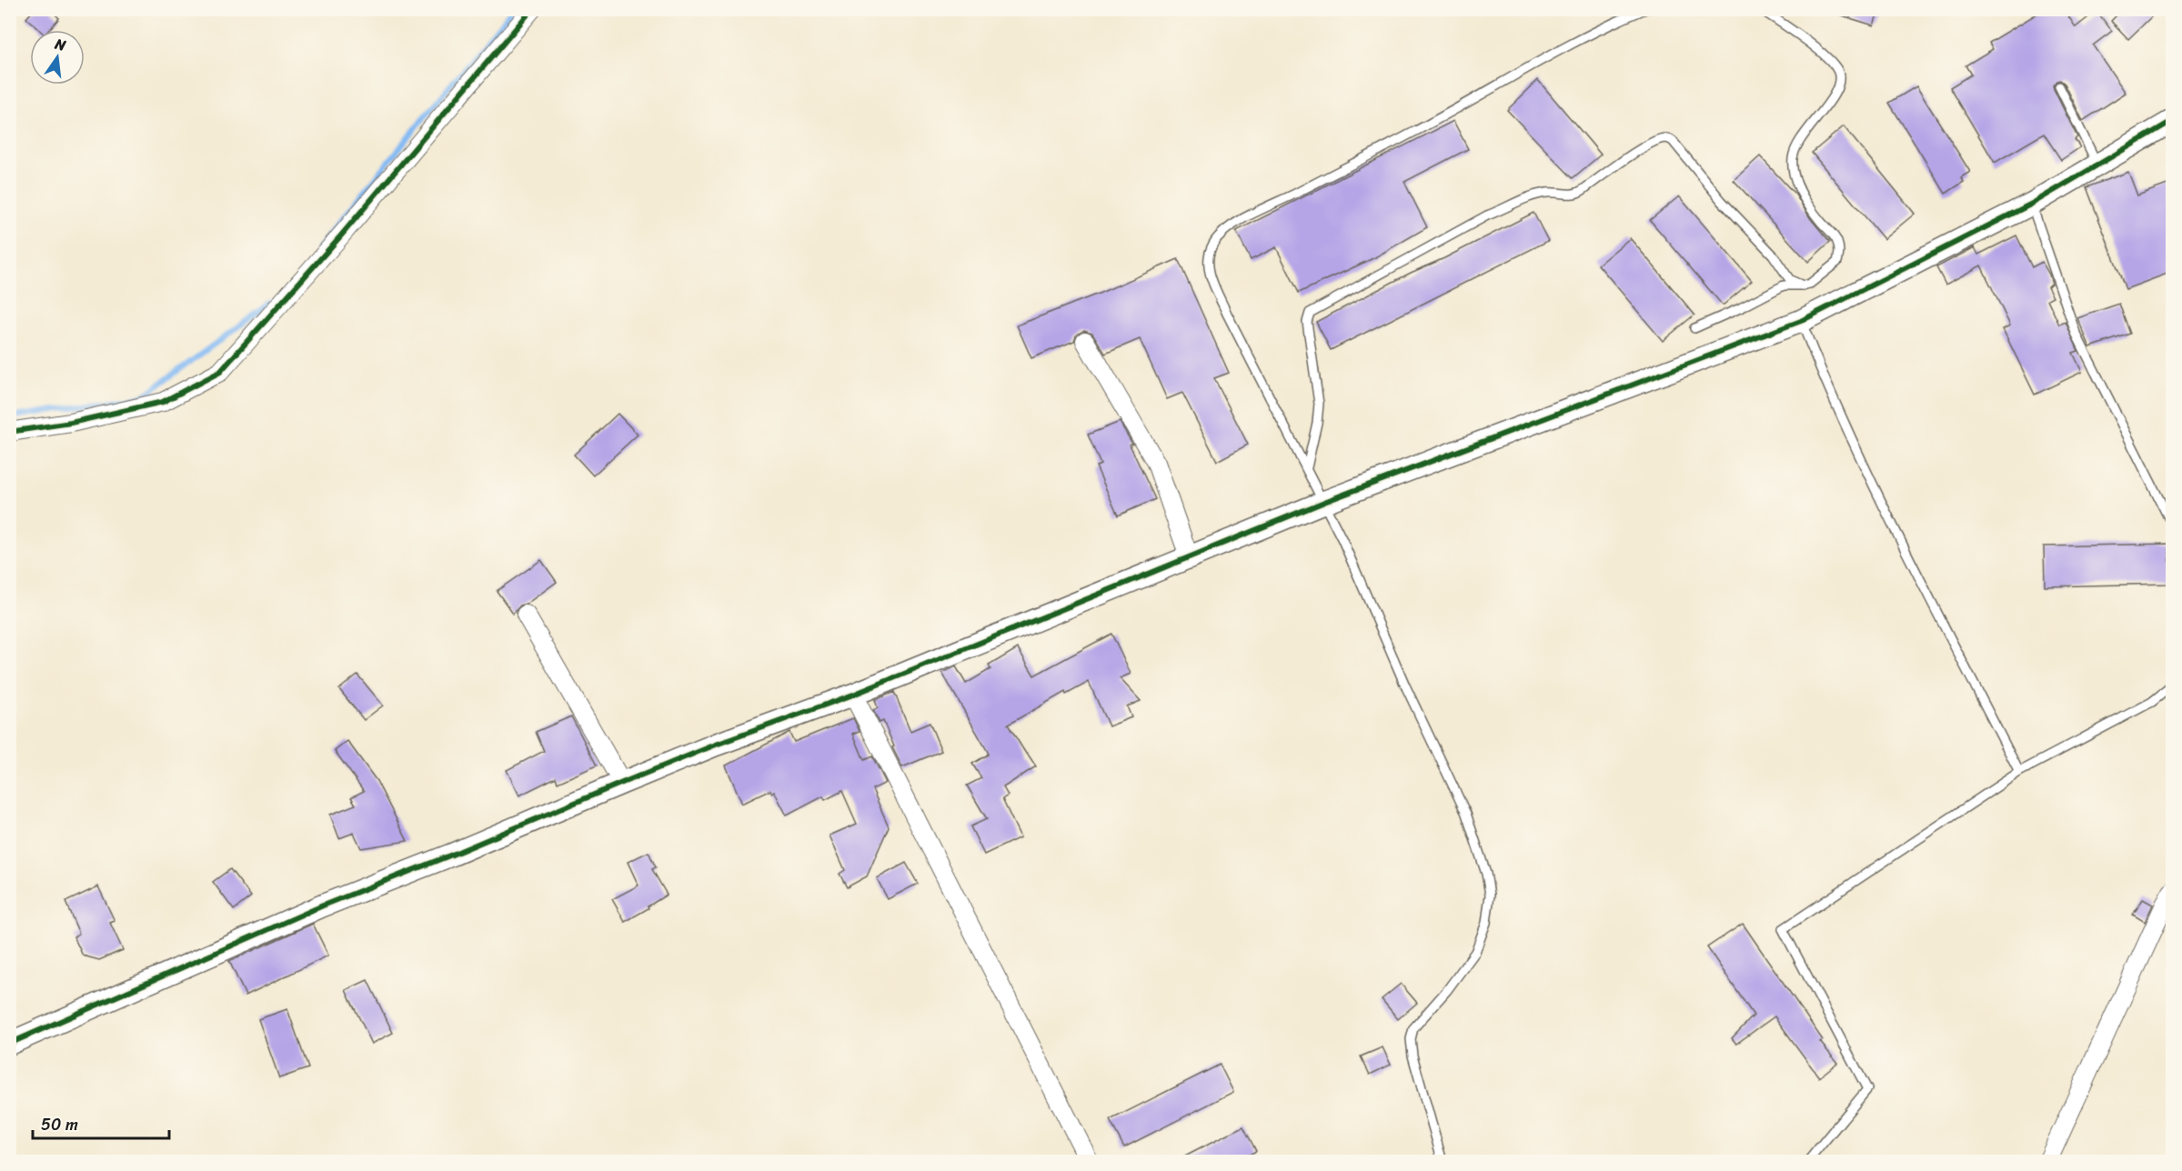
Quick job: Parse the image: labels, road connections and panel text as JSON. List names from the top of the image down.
{
  "scale_bar": "50 m",
  "north": "top"
}
